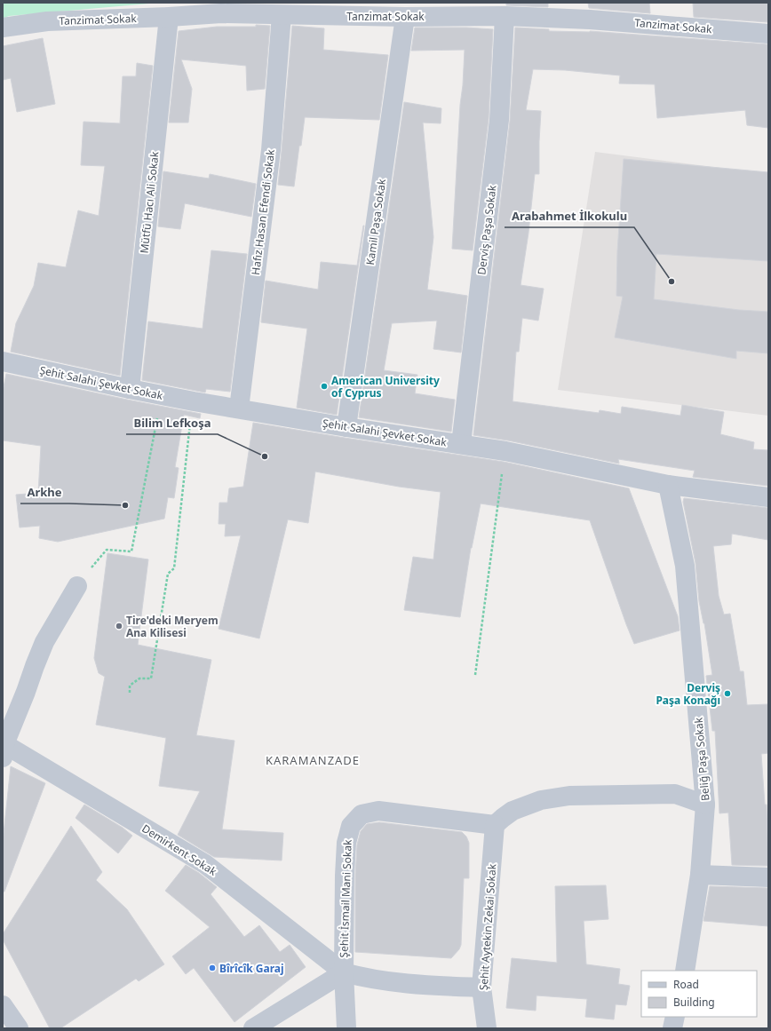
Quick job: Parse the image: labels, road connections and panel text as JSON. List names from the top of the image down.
{
  "streets": {
    "street": [
      "Tanzimat Sokak",
      "Mütfü Hacı Ali Sokak",
      "Hafız Hasan Efendi Sokak",
      "Kamil Paşa Sokak",
      "Derviş Paşa Sokak",
      "Şehit Salahi Şevket Sokak",
      "Beliğ Paşa Sokak",
      "Demirkent Sokak",
      "Şehit İsmail Mani Sokak",
      "Şehit Aytekin Zekai Sokak"
    ]
  },
  "crossings": [
    ["Tanzimat Sokak", "Mütfü Hacı Ali Sokak"],
    ["Tanzimat Sokak", "Hafız Hasan Efendi Sokak"],
    ["Tanzimat Sokak", "Kamil Paşa Sokak"],
    ["Tanzimat Sokak", "Derviş Paşa Sokak"],
    ["Mütfü Hacı Ali Sokak", "Şehit Salahi Şevket Sokak"],
    ["Hafız Hasan Efendi Sokak", "Şehit Salahi Şevket Sokak"],
    ["Kamil Paşa Sokak", "Şehit Salahi Şevket Sokak"],
    ["Derviş Paşa Sokak", "Şehit Salahi Şevket Sokak"],
    ["Şehit Salahi Şevket Sokak", "Beliğ Paşa Sokak"],
    ["Demirkent Sokak", "Şehit İsmail Mani Sokak"],
    ["Şehit İsmail Mani Sokak", "Şehit Aytekin Zekai Sokak"]
  ],
  "districts": ["KARAMANZADE"],
  "places": [
    "Arabahmet İlkokulu",
    "American University of Cyprus",
    "Bilim Lefkoşa",
    "Arkhe",
    "Tire'deki Meryem Ana Kilisesi",
    "Derviş Paşa Konağı",
    "Bîrîcîk Garaj"
  ],
  "legend": ["Road", "Building"]
}
